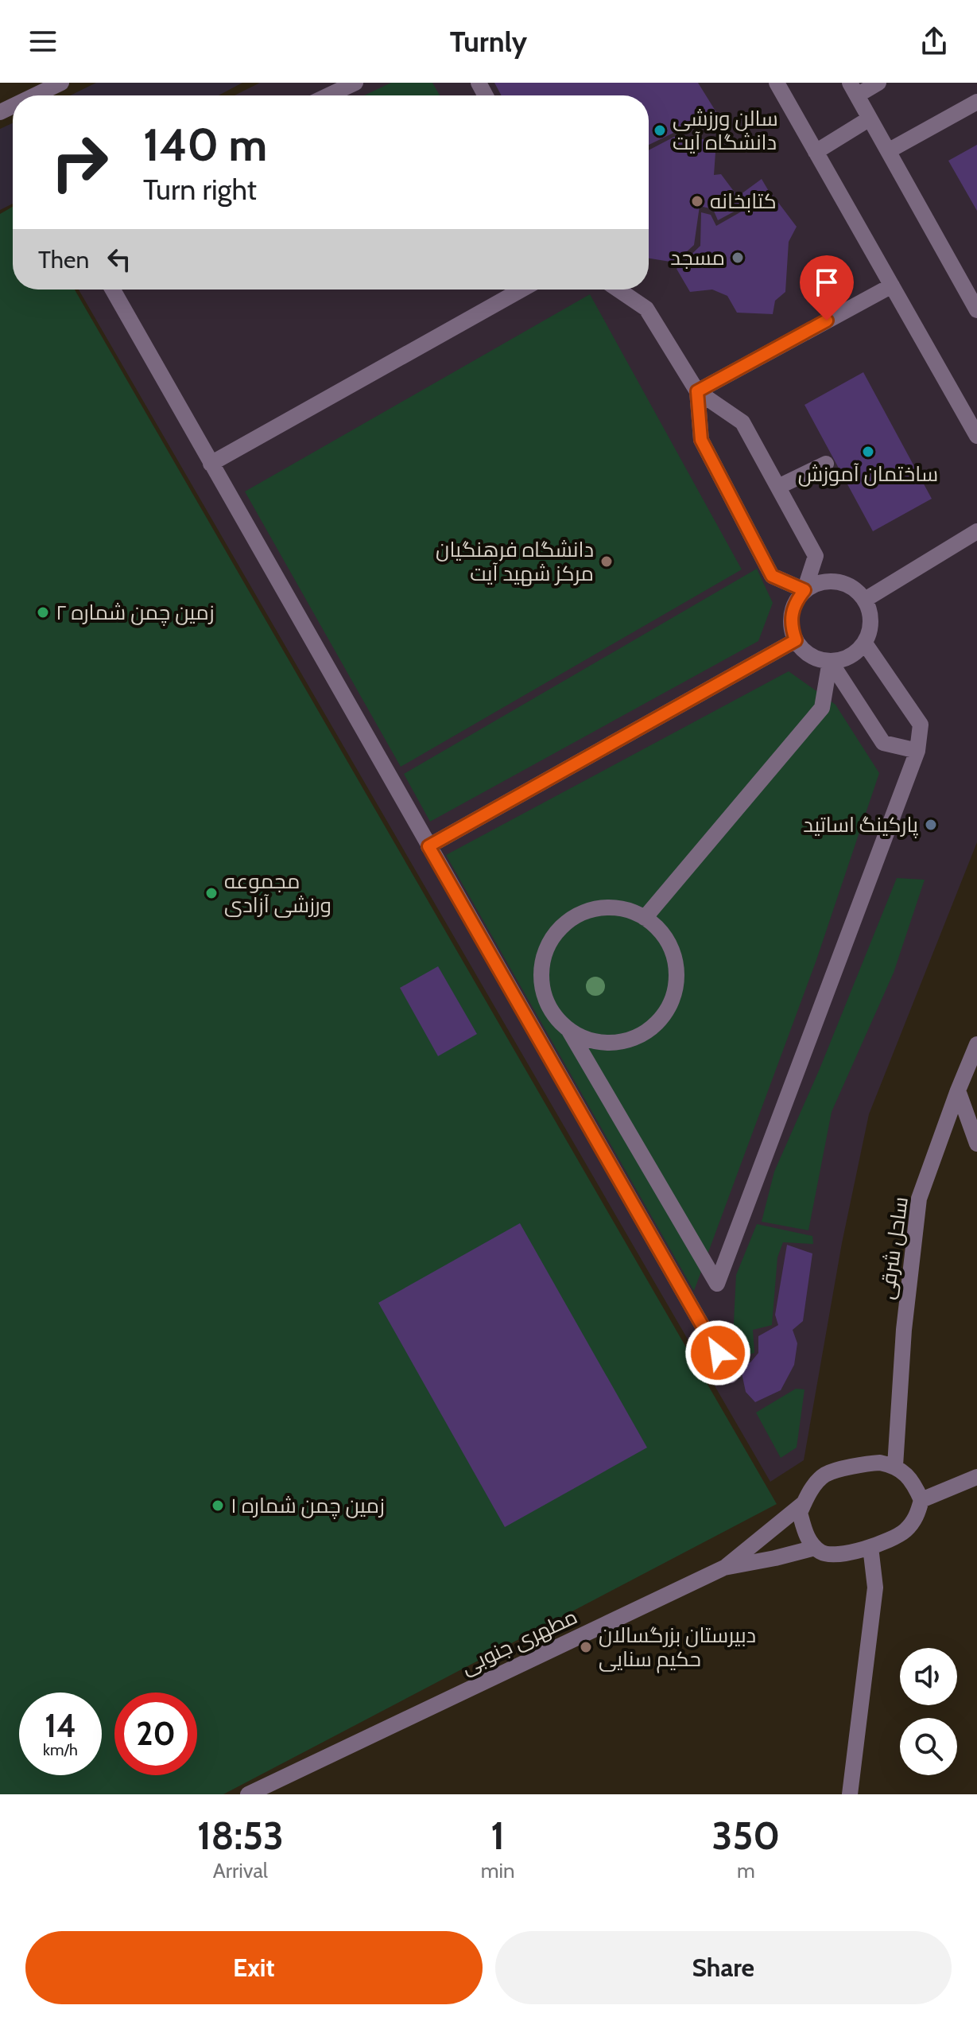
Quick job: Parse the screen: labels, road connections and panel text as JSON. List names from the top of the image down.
{
  "streets": {
    "street": ["ساحل شرقی", "مطهری جنوبی"]
  },
  "crossings": [
    ["ساحل شرقی", "مطهری جنوبی"]
  ],
  "places": [
    "سالن ورزشی دانشگاه آیت",
    "کتابخانه",
    "مسجد",
    "ساختمان آموزش",
    "دانشگاه فرهنگیان مرکز شهید آیت",
    "زمین چمن شماره ۲",
    "پارکینگ اساتید",
    "مجموعه ورزشی آزادی",
    "زمین چمن شماره ۱",
    "دبیرستان بزرگسالان حکیم سنایی"
  ],
  "page": {
    "header": "Turnly",
    "turn": ["140 m", "Turn right"],
    "then": "Then",
    "speed": "14 km/h",
    "limit": "20",
    "eta": [
      "18:53",
      "Arrival",
      "1",
      "min",
      "350",
      "m"
    ],
    "buttons": ["Exit", "Share"]
  }
}
